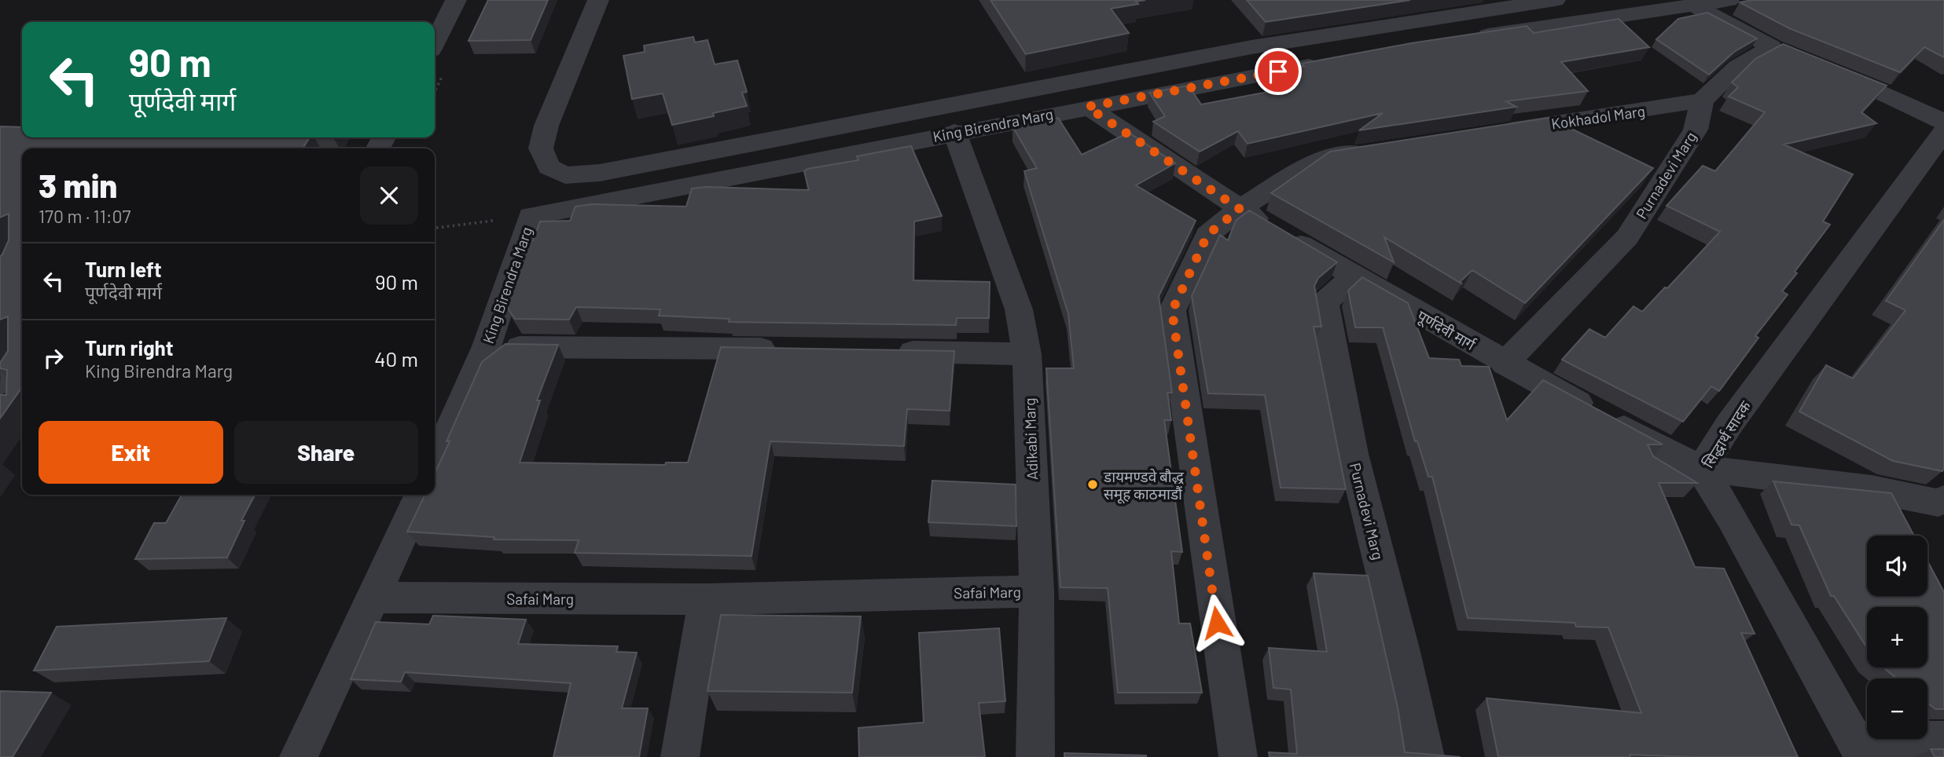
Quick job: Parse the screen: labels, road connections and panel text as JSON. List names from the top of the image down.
{
  "streets": {
    "street": [
      "Kokhadol Marg",
      "King Birendra Marg",
      "Purnadevi Marg",
      "पूर्णदेवी मार्ग",
      "सिद्धार्थ सादक",
      "Adikabi Marg",
      "Safai Marg"
    ]
  },
  "crossings": [
    ["Kokhadol Marg", "Purnadevi Marg"],
    ["King Birendra Marg", "पूर्णदेवी मार्ग"],
    ["King Birendra Marg", "Adikabi Marg"],
    ["Purnadevi Marg", "पूर्णदेवी मार्ग"],
    ["पूर्णदेवी मार्ग", "सिद्धार्थ सादक"],
    ["Adikabi Marg", "Safai Marg"]
  ],
  "places": ["डायमण्डवे बौद्ध समूह काठमाडौं"],
  "page": {
    "turn": ["90 m", "पूर्णदेवी मार्ग"],
    "heading": ["3 min", "170 m · 11:07"],
    "list": [
      {
        "name": "Turn left",
        "note": "पूर्णदेवी मार्ग",
        "value": "90 m"
      },
      {
        "name": "Turn right",
        "note": "King Birendra Marg",
        "value": "40 m"
      }
    ],
    "buttons": ["Exit", "Share"],
    "map_buttons": ["+", "−"]
  }
}
